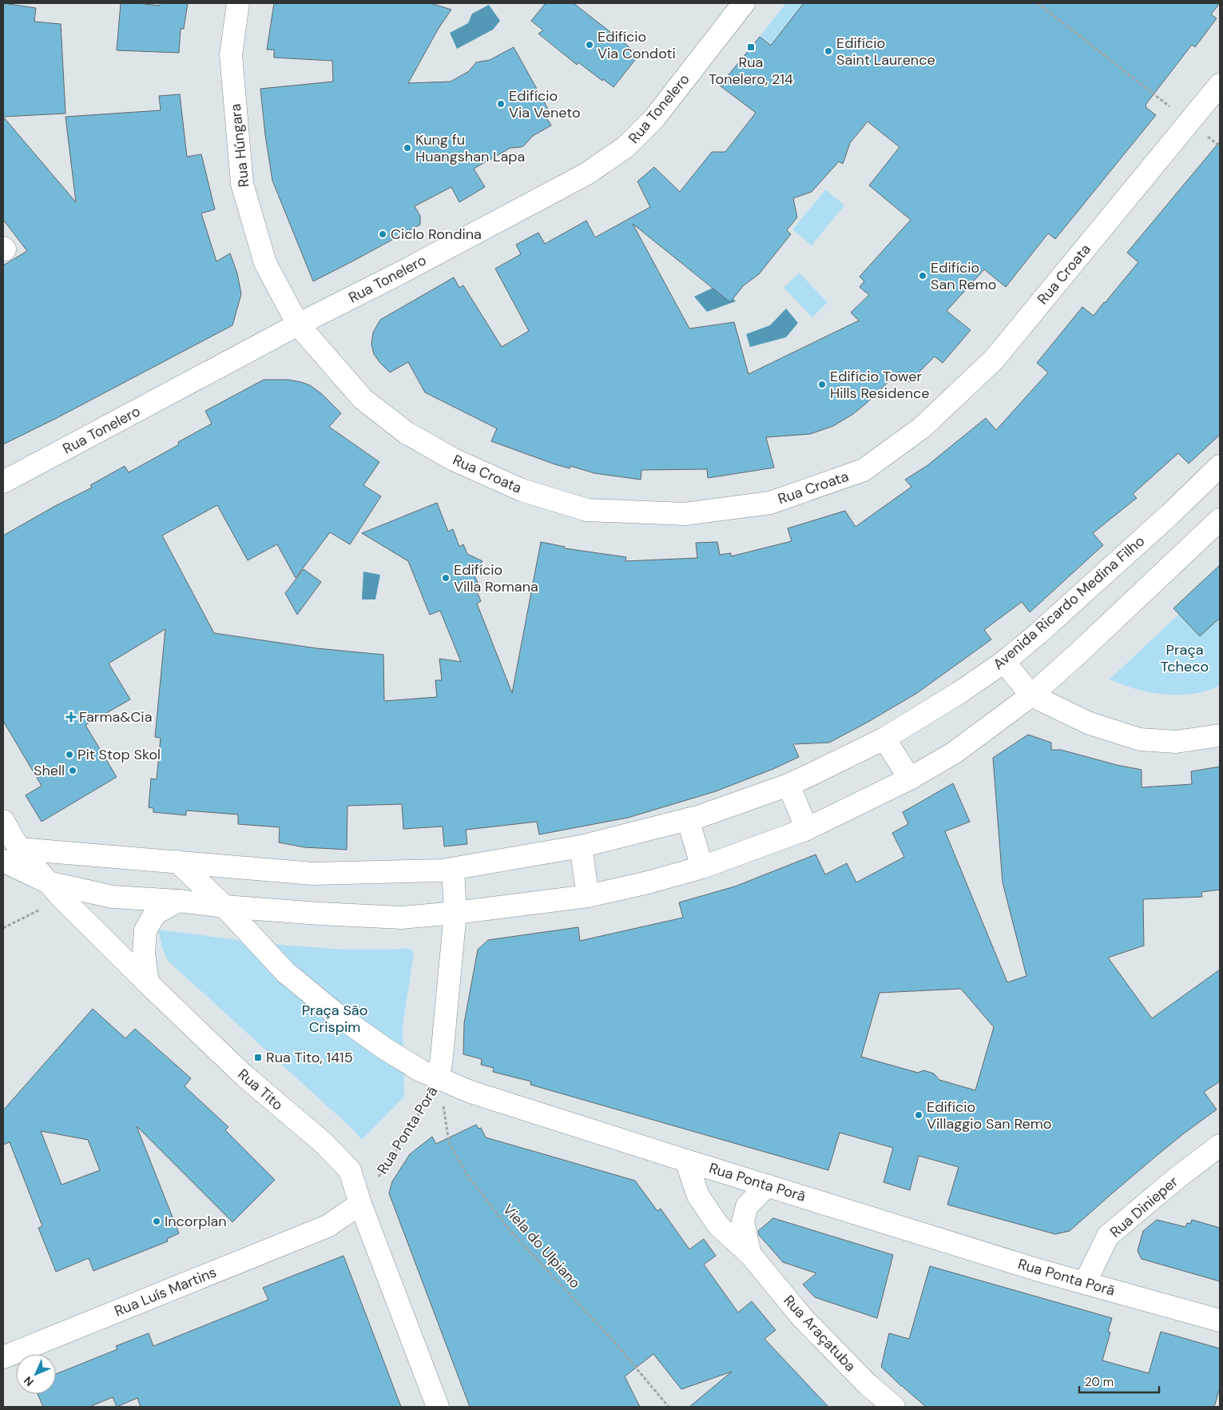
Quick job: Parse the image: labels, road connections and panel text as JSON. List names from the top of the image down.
{
  "streets": {
    "street": [
      "Rua Tonelero",
      "Rua Húngara",
      "Rua Croata",
      "Avenida Ricardo Medina Filho",
      "Rua Tito",
      "Rua Ponta Porã",
      "Rua Dinieper",
      "Rua Luís Martins",
      "Rua Araçatuba"
    ],
    "path": ["Viela do Ulpiano"]
  },
  "crossings": [
    ["Rua Tonelero", "Rua Húngara"],
    ["Rua Tonelero", "Rua Croata"],
    ["Rua Húngara", "Rua Croata"],
    ["Rua Tito", "Rua Ponta Porã"],
    ["Rua Tito", "Rua Luís Martins"],
    ["Rua Ponta Porã", "Rua Dinieper"],
    ["Rua Ponta Porã", "Viela do Ulpiano"],
    ["Rua Ponta Porã", "Rua Luís Martins"],
    ["Rua Ponta Porã", "Rua Araçatuba"]
  ],
  "parks": ["Praça Tcheco", "Praça São Crispim"],
  "places": {
    "other": [
      "Edifício Via Condoti",
      "Edifício Saint Laurence",
      "Edifício Via Veneto",
      "Kung fu Huangshan Lapa",
      "Ciclo Rondina",
      "Edifício San Remo",
      "Edifício Tower Hills Residence",
      "Edifício Villa Romana",
      "Pit Stop Skol",
      "Shell",
      "Edifício Villaggio San Remo",
      "Incorplan"
    ],
    "transit": ["Rua Tonelero, 214", "Rua Tito, 1415"],
    "health": ["Farma&Cia"]
  },
  "scale_bar": "20 m",
  "north": "bottom left"
}
